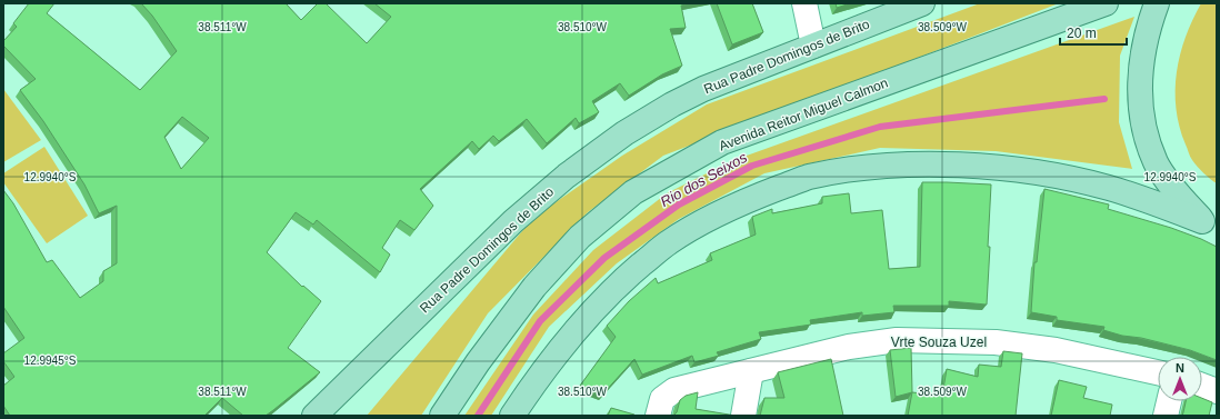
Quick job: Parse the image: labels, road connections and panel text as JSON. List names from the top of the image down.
{
  "streets": {
    "main road": ["Rua Padre Domingos de Brito", "Avenida Reitor Miguel Calmon"],
    "street": ["Vrte Souza Uzel"]
  },
  "water": ["Rio dos Seixos"],
  "scale_bar": "20 m",
  "north": "top",
  "coordinates": [
    "38.511°W",
    "38.510°W",
    "38.509°W",
    "12.9940°S",
    "12.9945°S"
  ]
}
